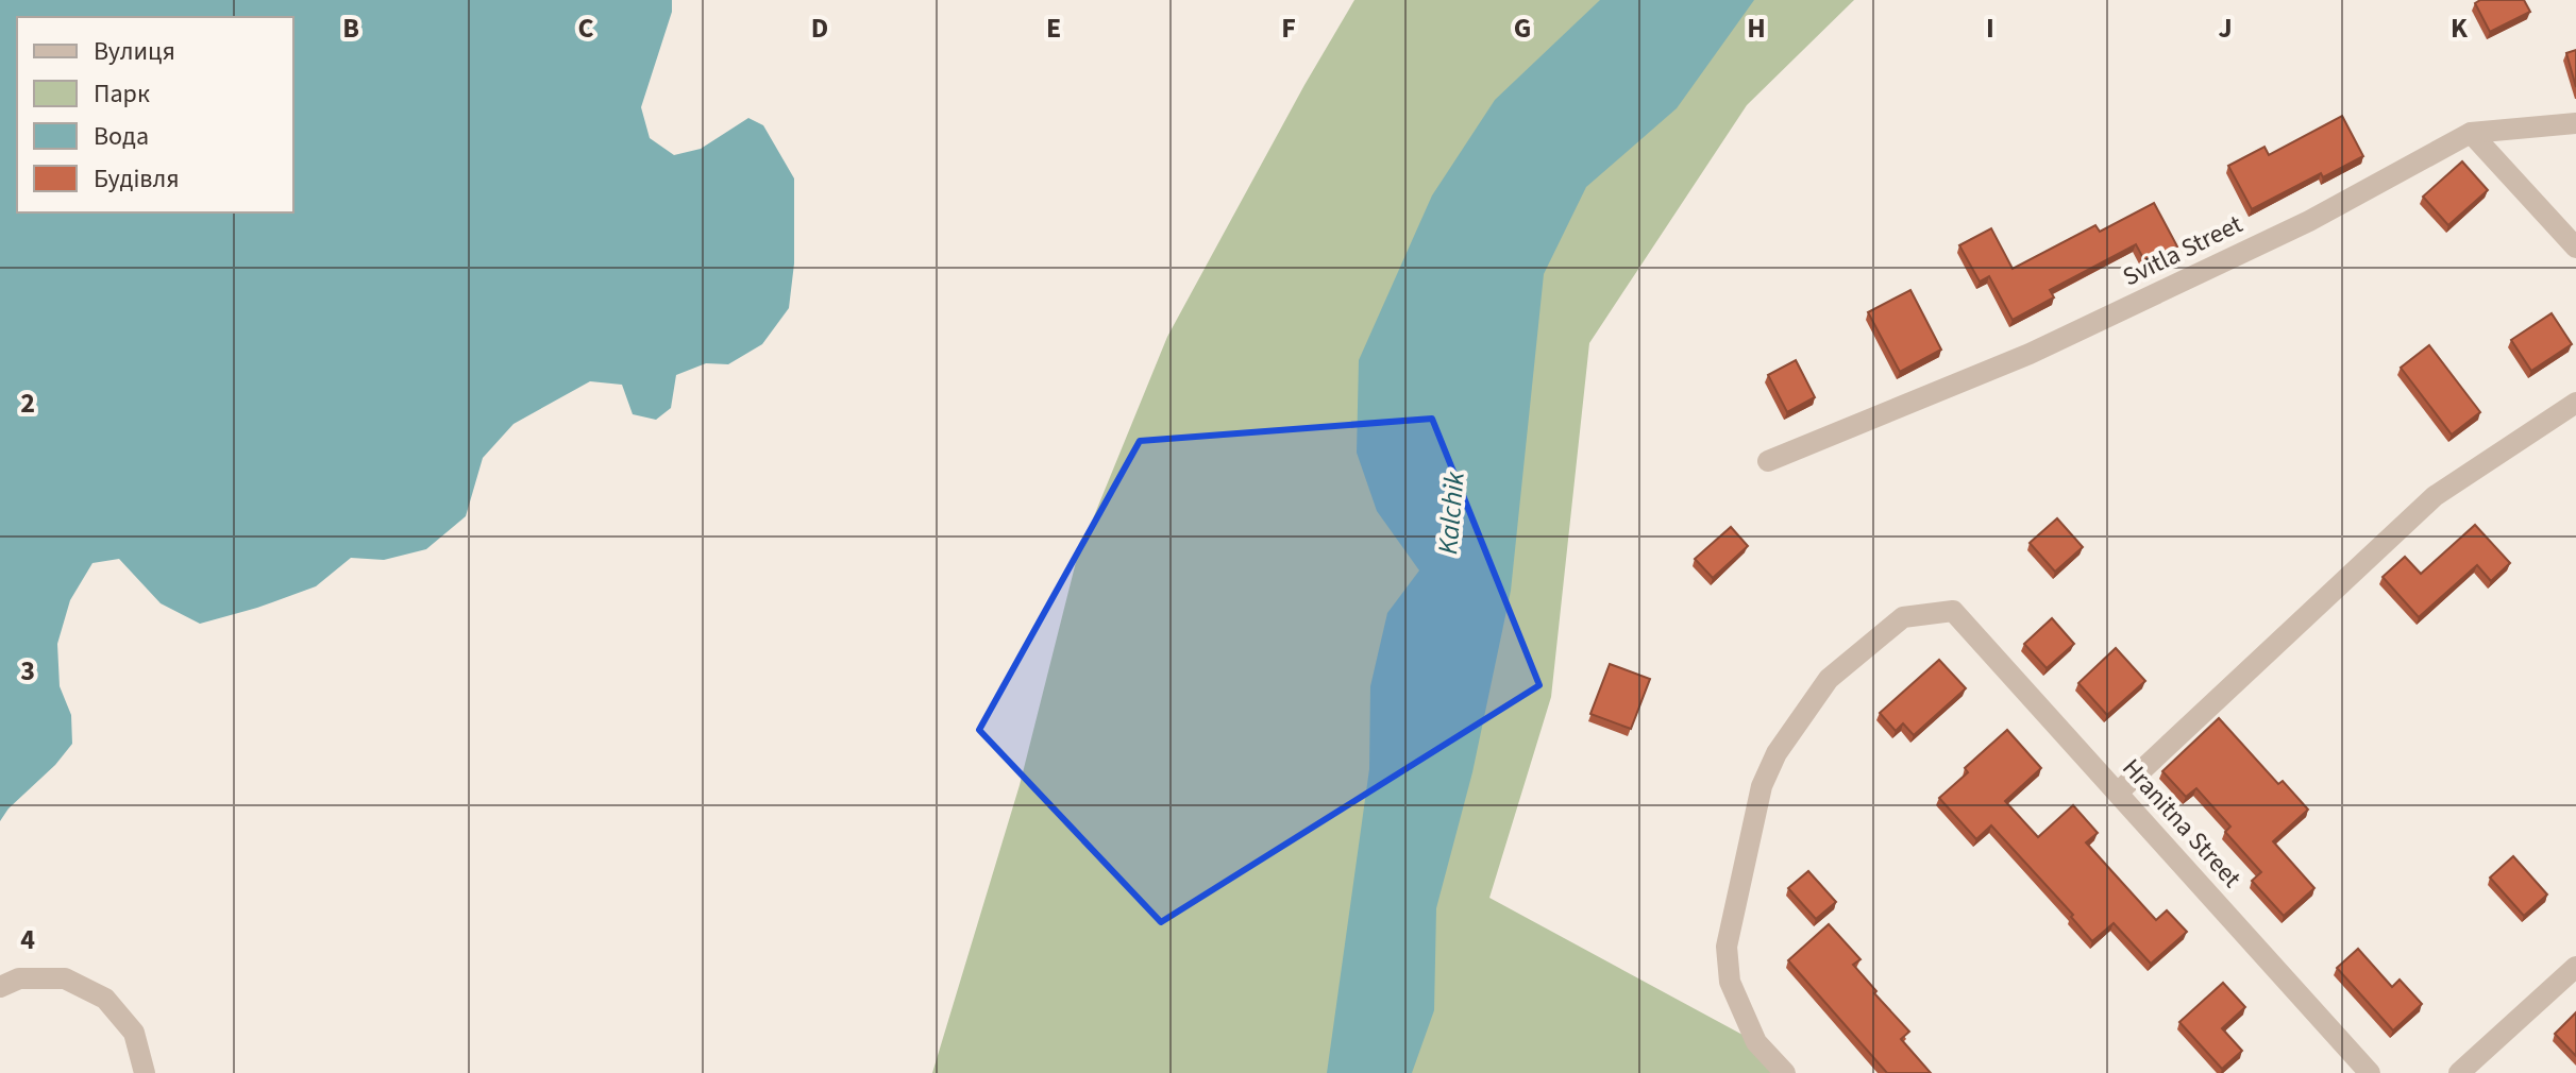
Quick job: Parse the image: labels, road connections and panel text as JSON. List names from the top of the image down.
{
  "streets": {
    "street": ["Svitla Street", "Hranitna Street"]
  },
  "water": ["Kalchik"],
  "legend": [
    "Вулиця",
    "Парк",
    "Вода",
    "Будівля"
  ],
  "grid": {
    "columns": [
      "B",
      "C",
      "D",
      "E",
      "F",
      "G",
      "H",
      "I",
      "J",
      "K"
    ],
    "rows": ["2", "3", "4"]
  }
}
